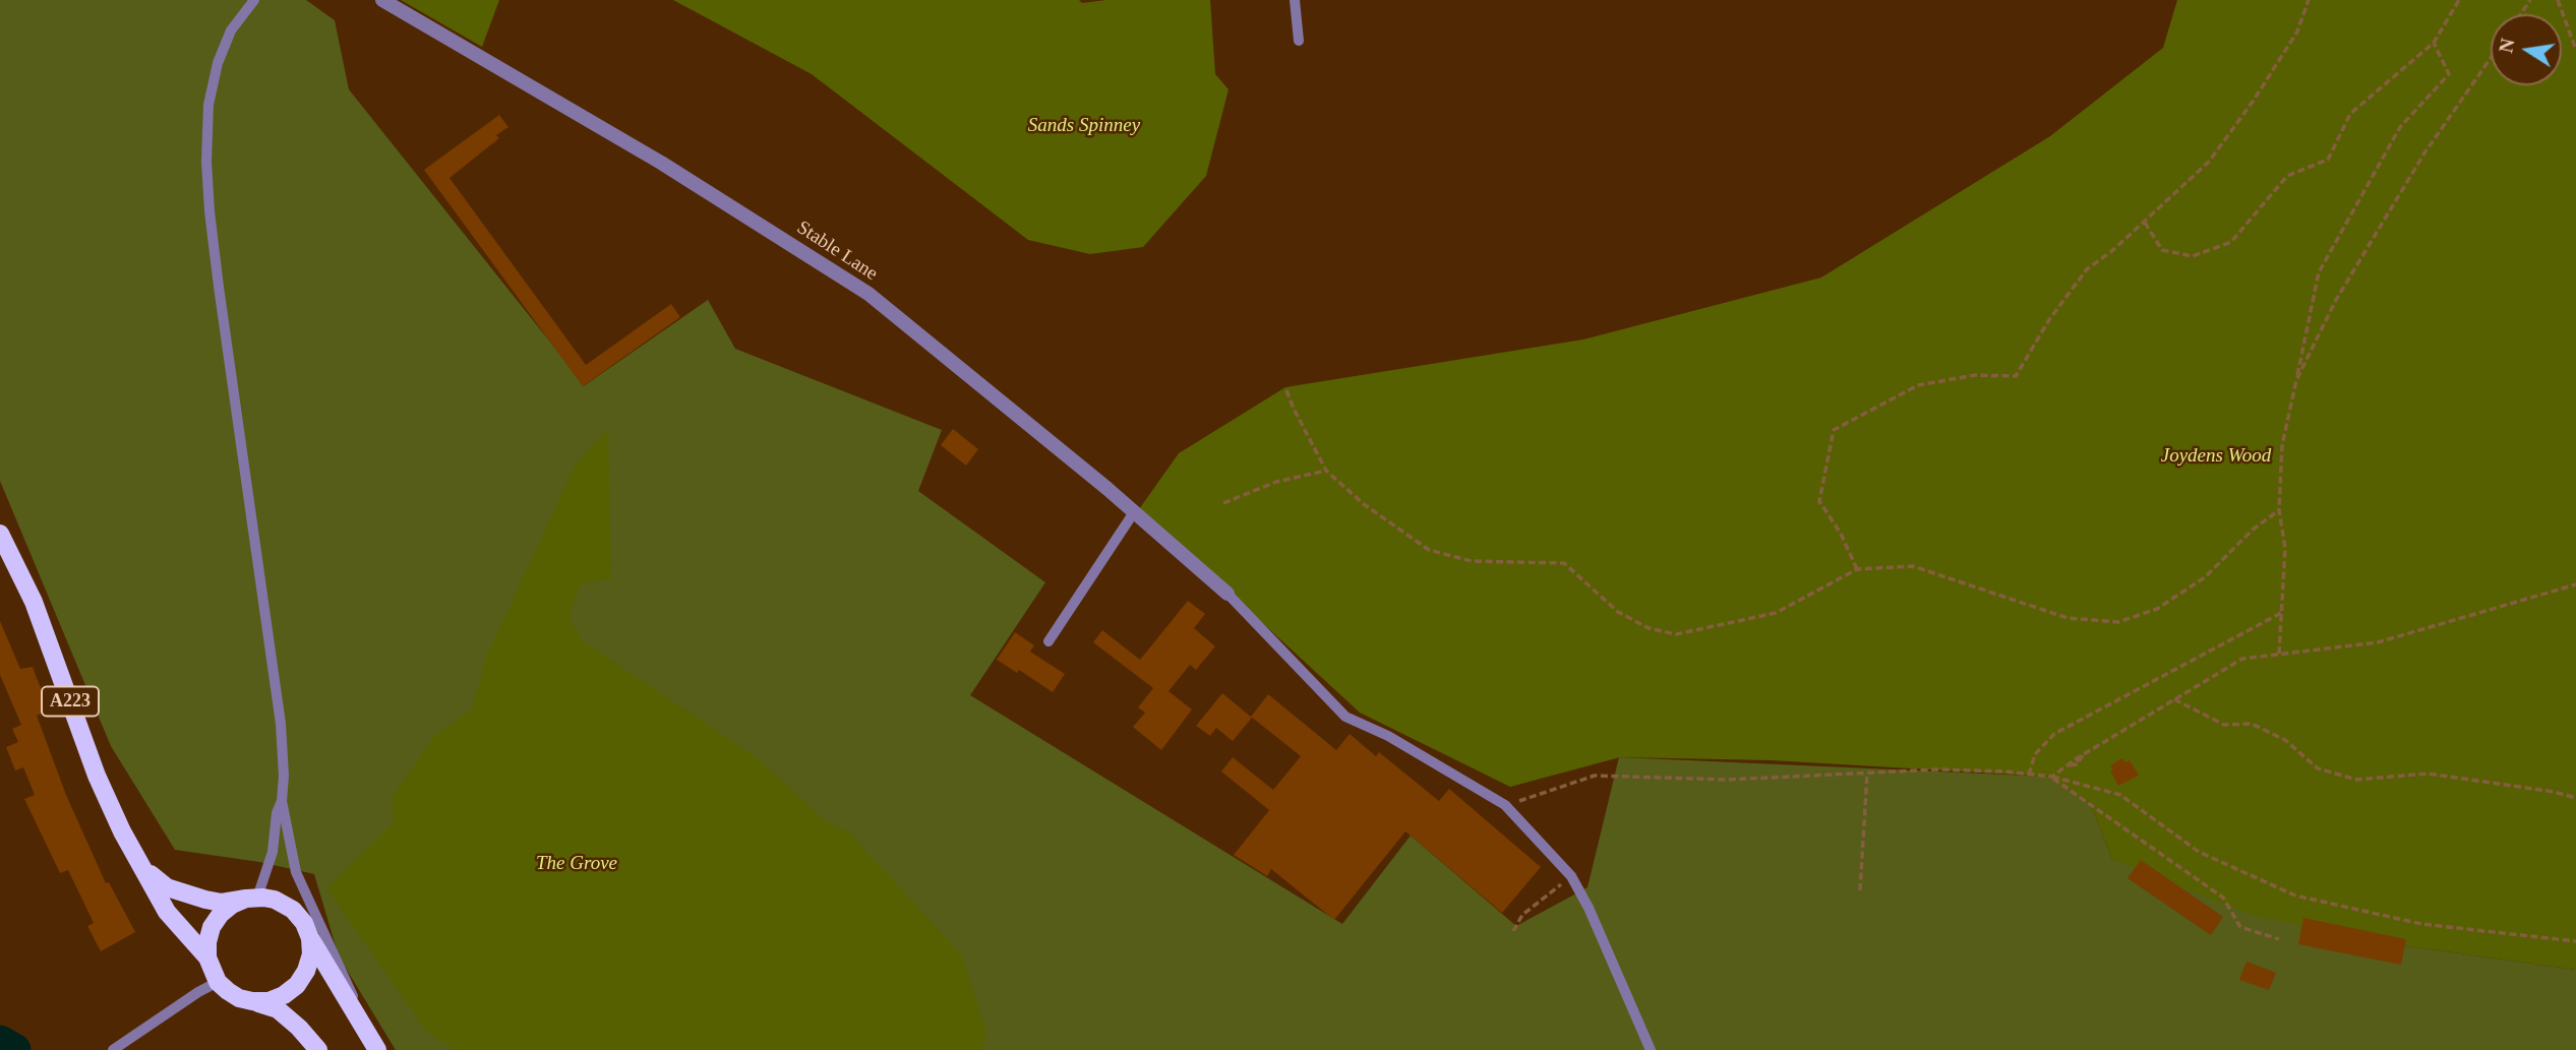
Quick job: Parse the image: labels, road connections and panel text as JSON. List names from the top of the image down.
{
  "streets": {
    "main road": ["A223"],
    "street": ["Stable Lane"]
  },
  "parks": ["Sands Spinney", "Joydens Wood", "The Grove"],
  "north": "left"
}
